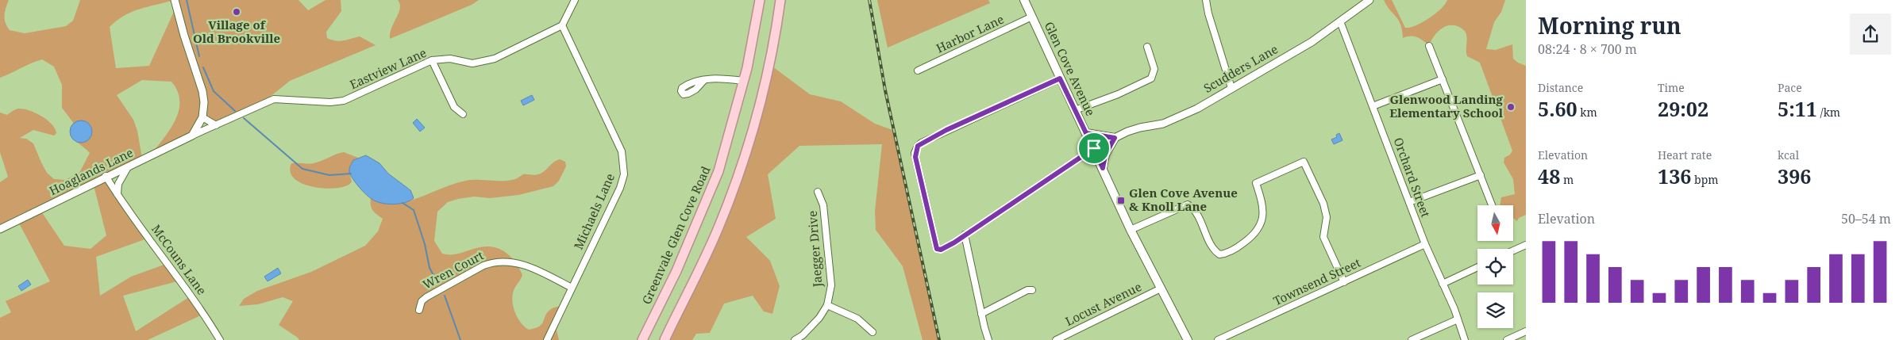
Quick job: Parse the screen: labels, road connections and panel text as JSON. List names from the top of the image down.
{
  "streets": {
    "main road": ["Glen Cove Avenue", "Greenvale Glen Cove Road"],
    "street": [
      "Harbor Lane",
      "Eastview Lane",
      "Scudders Lane",
      "Hoaglands Lane",
      "Orchard Street",
      "Michaels Lane",
      "Jaegger Drive",
      "McCouns Lane",
      "Wren Court",
      "Townsend Street",
      "Locust Avenue"
    ]
  },
  "crossings": [
    ["Harbor Lane", "Glen Cove Avenue"],
    ["Eastview Lane", "Hoaglands Lane"],
    ["Eastview Lane", "Michaels Lane"],
    ["Glen Cove Avenue", "Scudders Lane"],
    ["Glen Cove Avenue", "Locust Avenue"],
    ["Scudders Lane", "Orchard Street"],
    ["Hoaglands Lane", "McCouns Lane"],
    ["Orchard Street", "Townsend Street"],
    ["Michaels Lane", "Wren Court"]
  ],
  "places": {
    "other": ["Village of Old Brookville", "Glenwood Landing Elementary School"],
    "transit": ["Glen Cove Avenue & Knoll Lane"]
  },
  "north": "bottom",
  "page": {
    "heading": ["Morning run", "08:24 · 8 × 700 m"],
    "stats": [
      ["Distance", "5.60 km"],
      ["Time", "29:02"],
      ["Pace", "5:11 /km"],
      ["Elevation", "48 m"],
      ["Heart rate", "136 bpm"],
      ["kcal", "396"]
    ],
    "chart": ["Elevation", "50–54 m"]
  }
}
